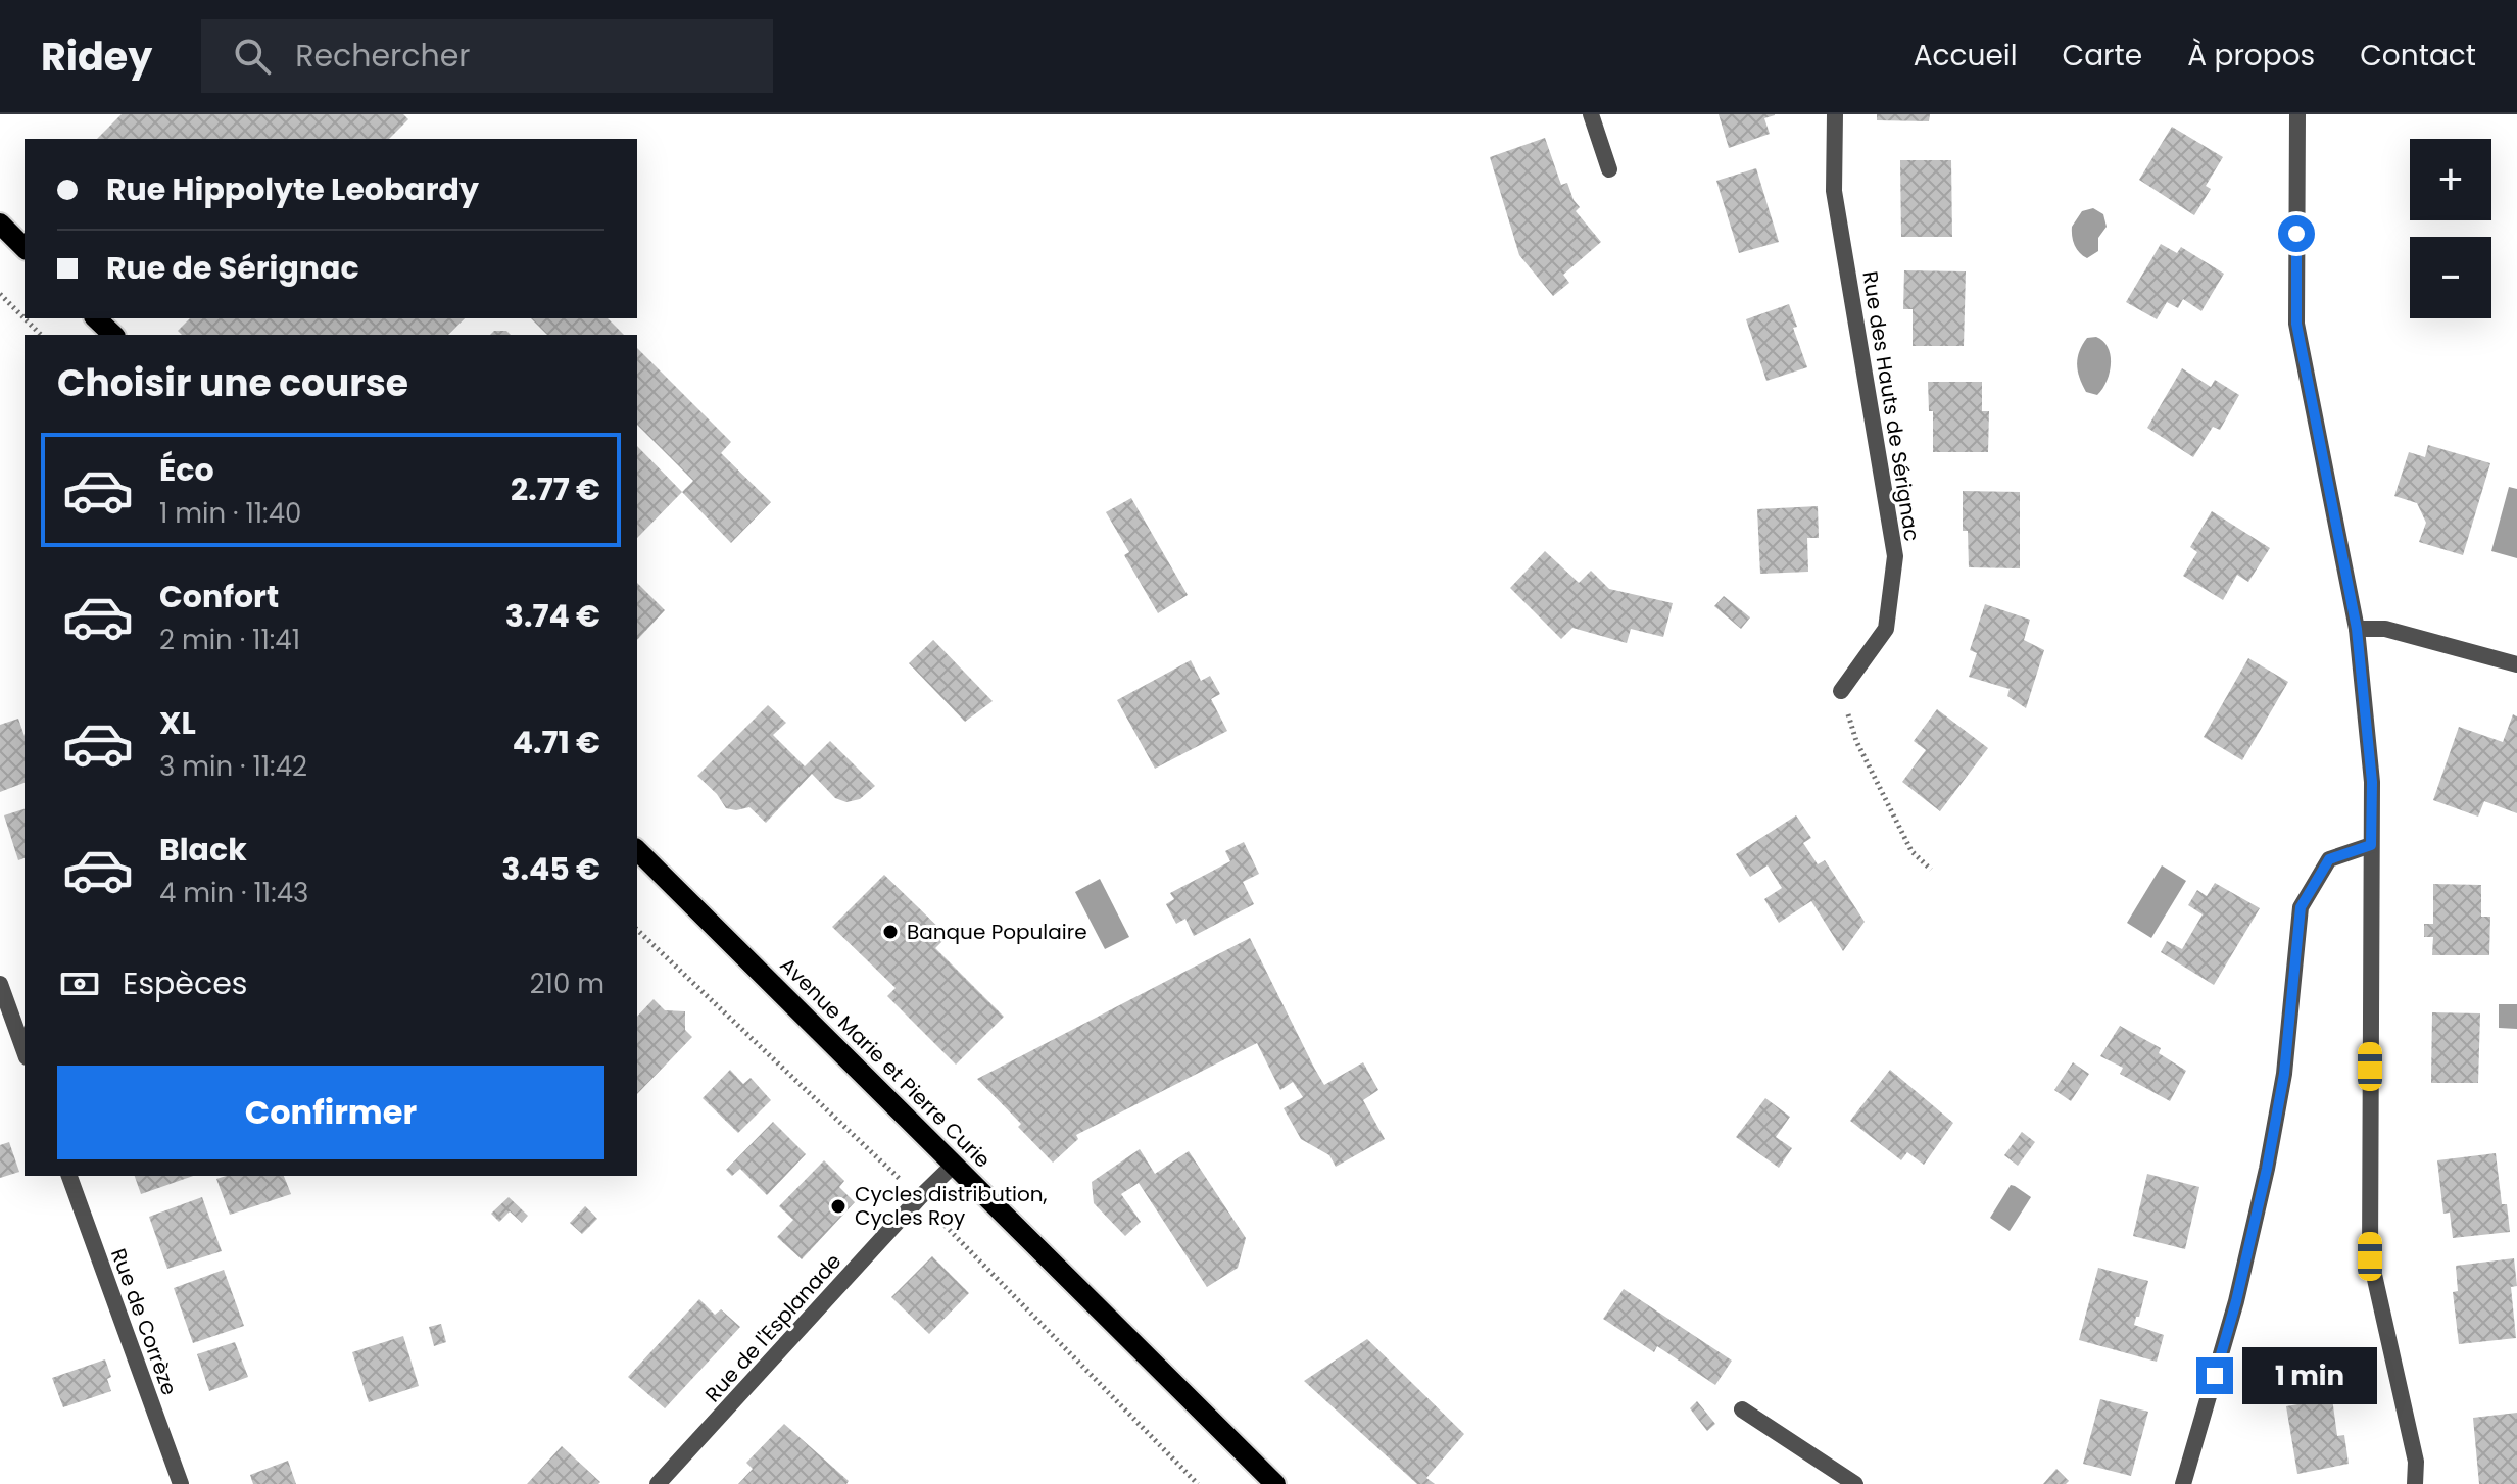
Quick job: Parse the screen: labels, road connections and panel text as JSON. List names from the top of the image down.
{
  "streets": {
    "main road": ["Avenue Marie et Pierre Curie"],
    "street": ["Rue des Hauts de Sérignac", "Rue de Corrèze", "Rue de l'Esplanade"]
  },
  "crossings": [
    ["Avenue Marie et Pierre Curie", "Rue de l'Esplanade"]
  ],
  "places": ["Banque Populaire", "Cycles distribution, Cycles Roy"],
  "page": {
    "header": "Ridey",
    "search": "Rechercher",
    "nav": [
      "Accueil",
      "Carte",
      "À propos",
      "Contact"
    ],
    "map_buttons": ["+", "−"],
    "banner": ["Rue Hippolyte Leobardy", "Rue de Sérignac"],
    "heading": "Choisir une course",
    "list": [
      {
        "name": "Éco",
        "note": "1 min · 11:40",
        "value": "2.77 €"
      },
      {
        "name": "Confort",
        "note": "2 min · 11:41",
        "value": "3.74 €"
      },
      {
        "name": "XL",
        "note": "3 min · 11:42",
        "value": "4.71 €"
      },
      {
        "name": "Black",
        "note": "4 min · 11:43",
        "value": "3.45 €"
      }
    ],
    "pay": ["Espèces", "210 m"],
    "buttons": "Confirmer",
    "bubble": "1 min"
  }
}
